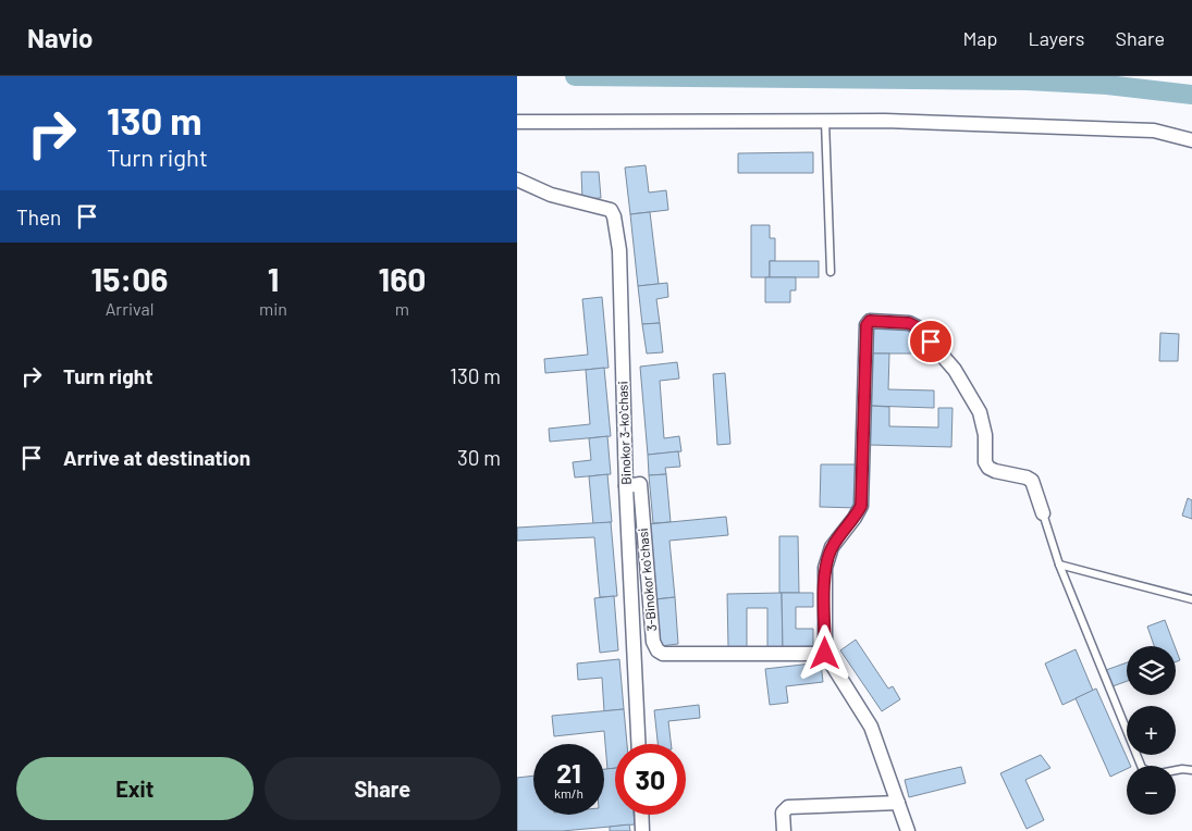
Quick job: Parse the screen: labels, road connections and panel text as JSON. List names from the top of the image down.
{
  "streets": {
    "street": ["Binokor 3-koʻchasi", "3-Binokor koʻchasi"]
  },
  "crossings": [
    ["Binokor 3-koʻchasi", "3-Binokor koʻchasi"]
  ],
  "page": {
    "header": "Navio",
    "nav": ["Map", "Layers", "Share"],
    "turn": ["130 m", "Turn right"],
    "then": "Then",
    "eta": [
      "15:06",
      "Arrival",
      "1",
      "min",
      "160",
      "m"
    ],
    "list": [
      {
        "name": "Turn right",
        "value": "130 m"
      },
      {
        "name": "Arrive at destination",
        "value": "30 m"
      }
    ],
    "map_buttons": ["+", "−"],
    "speed": "21 km/h",
    "limit": "30",
    "buttons": ["Exit", "Share"]
  }
}
